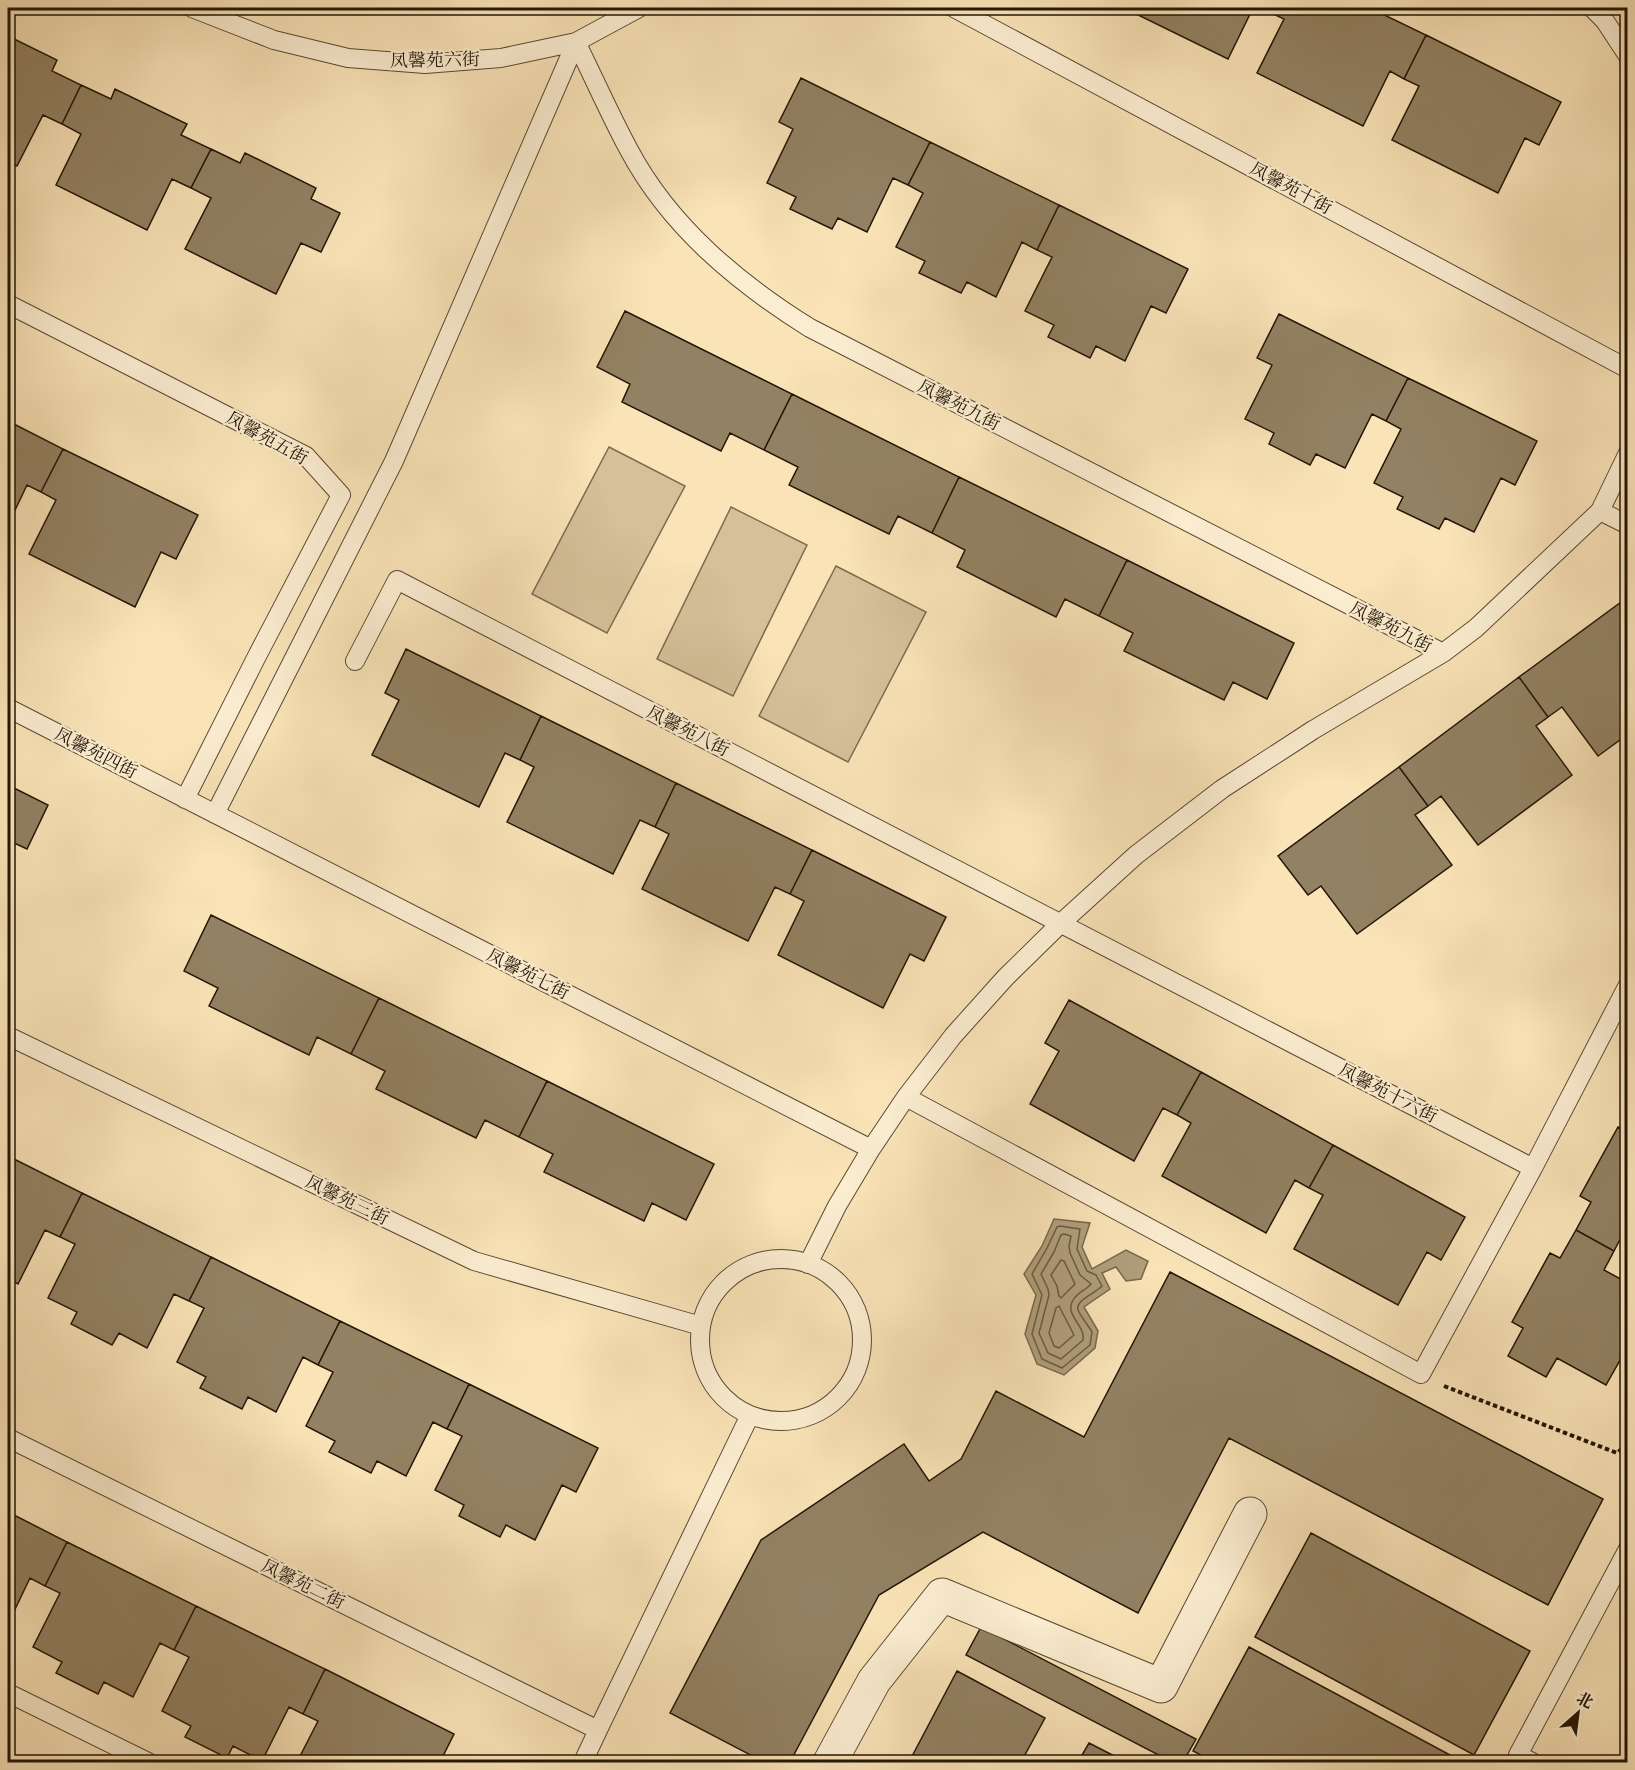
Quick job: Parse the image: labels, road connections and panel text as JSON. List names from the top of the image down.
{
  "streets": {
    "lane": [
      "凤馨苑六街",
      "凤馨苑十街",
      "凤馨苑九街",
      "凤馨苑五街",
      "凤馨苑八街",
      "凤馨苑四街",
      "凤馨苑七街",
      "凤馨苑十六街",
      "凤馨苑三街",
      "凤馨苑二街"
    ]
  },
  "crossings": [
    ["凤馨苑六街", "凤馨苑九街"],
    ["凤馨苑五街", "凤馨苑四街"],
    ["凤馨苑五街", "凤馨苑七街"],
    ["凤馨苑八街", "凤馨苑十六街"],
    ["凤馨苑四街", "凤馨苑七街"]
  ],
  "north": "top right"
}
